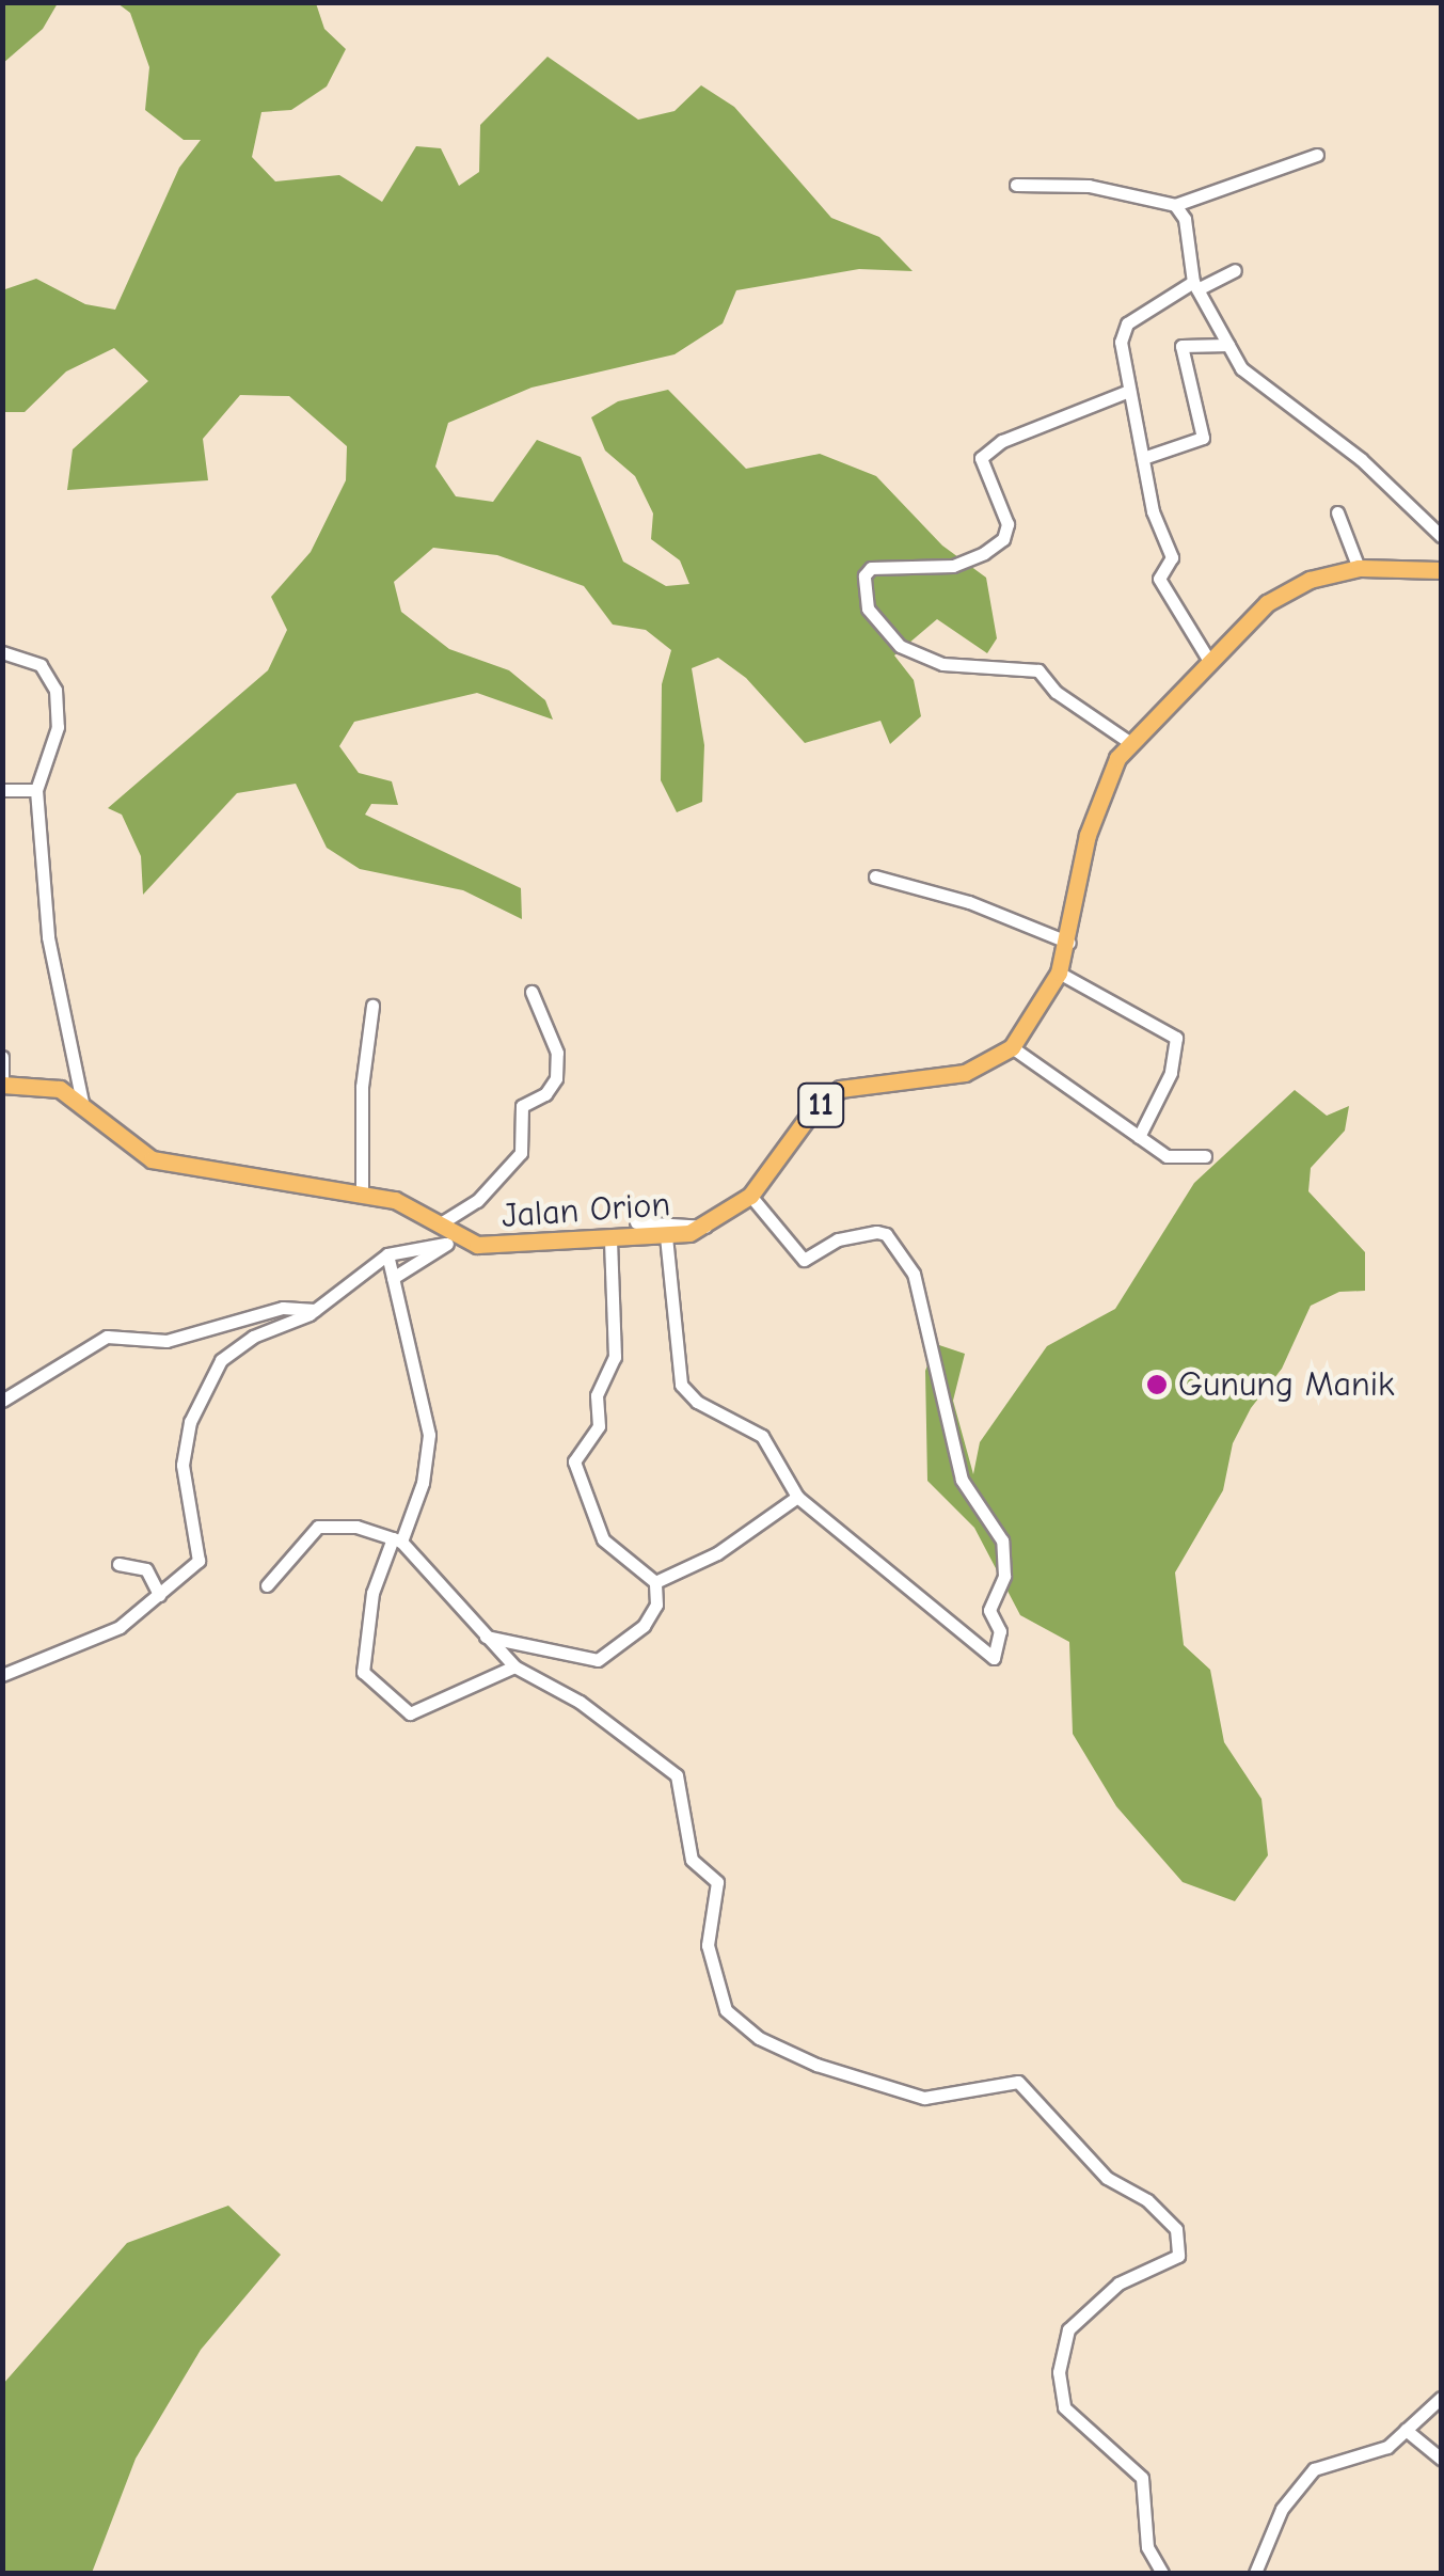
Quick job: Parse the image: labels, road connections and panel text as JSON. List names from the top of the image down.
{
  "streets": {
    "highway": ["11", "Jalan Orion"]
  },
  "places": ["Gunung Manik"]
}
